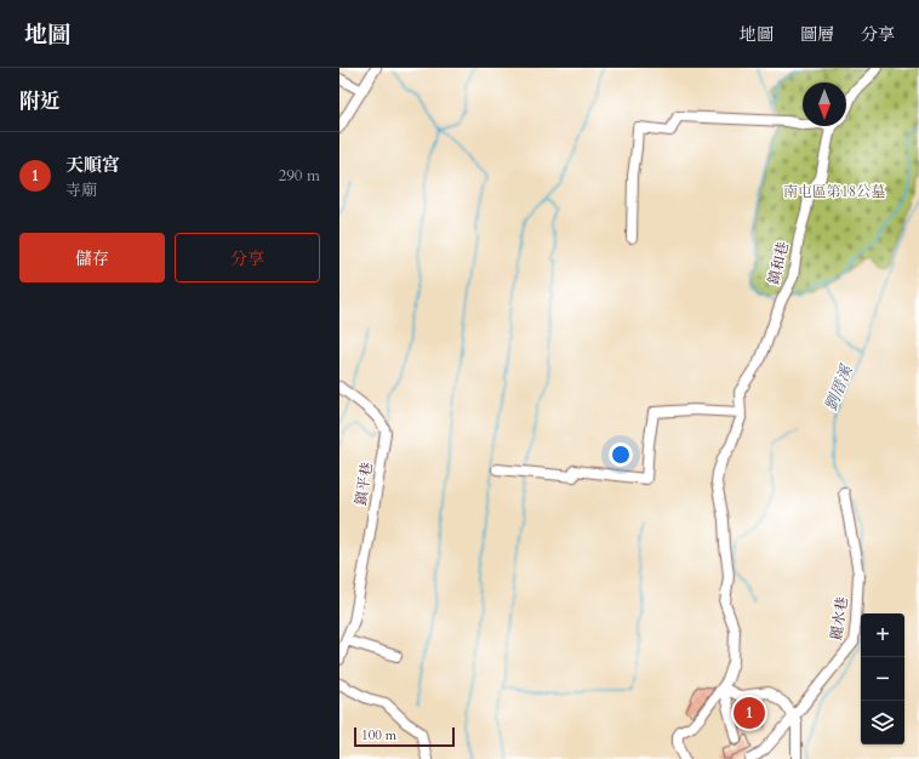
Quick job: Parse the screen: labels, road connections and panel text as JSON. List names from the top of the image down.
{
  "streets": {
    "street": ["鎮和巷", "鎮平巷", "麗水巷"]
  },
  "water": ["劉厝溪"],
  "parks": ["南屯區第18公墓"],
  "scale_bar": "100 m",
  "north": "bottom",
  "page": {
    "header": "地圖",
    "nav": ["地圖", "圖層", "分享"],
    "heading": "附近",
    "list": [
      {
        "mark": "1",
        "name": "天順宮",
        "note": "寺廟",
        "value": "290 m"
      }
    ],
    "buttons": ["儲存", "分享"],
    "map_buttons": ["+", "−"],
    "pins": "1",
    "scale": "100 m"
  }
}
